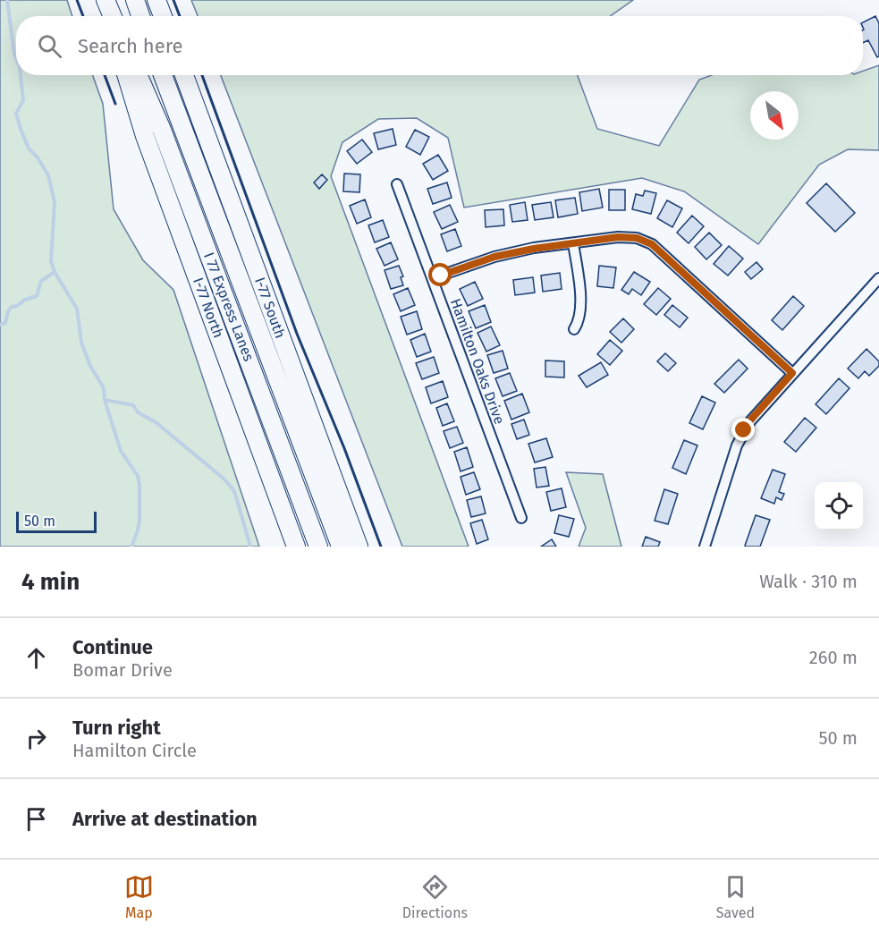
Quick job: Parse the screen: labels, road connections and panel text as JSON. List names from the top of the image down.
{
  "streets": {
    "highway": ["I 77 Express Lanes", "I-77 North", "I-77 South"],
    "street": ["Hamilton Oaks Drive"]
  },
  "scale_bar": "50 m",
  "north": "bottom right",
  "page": {
    "search": "Search here",
    "scale": "50 m",
    "heading": ["4 min", "Walk · 310 m"],
    "list": [
      ["Continue", "Bomar Drive", "260 m"],
      ["Turn right", "Hamilton Circle", "50 m"],
      "Arrive at destination"
    ],
    "nav": ["Map", "Directions", "Saved"]
  }
}
